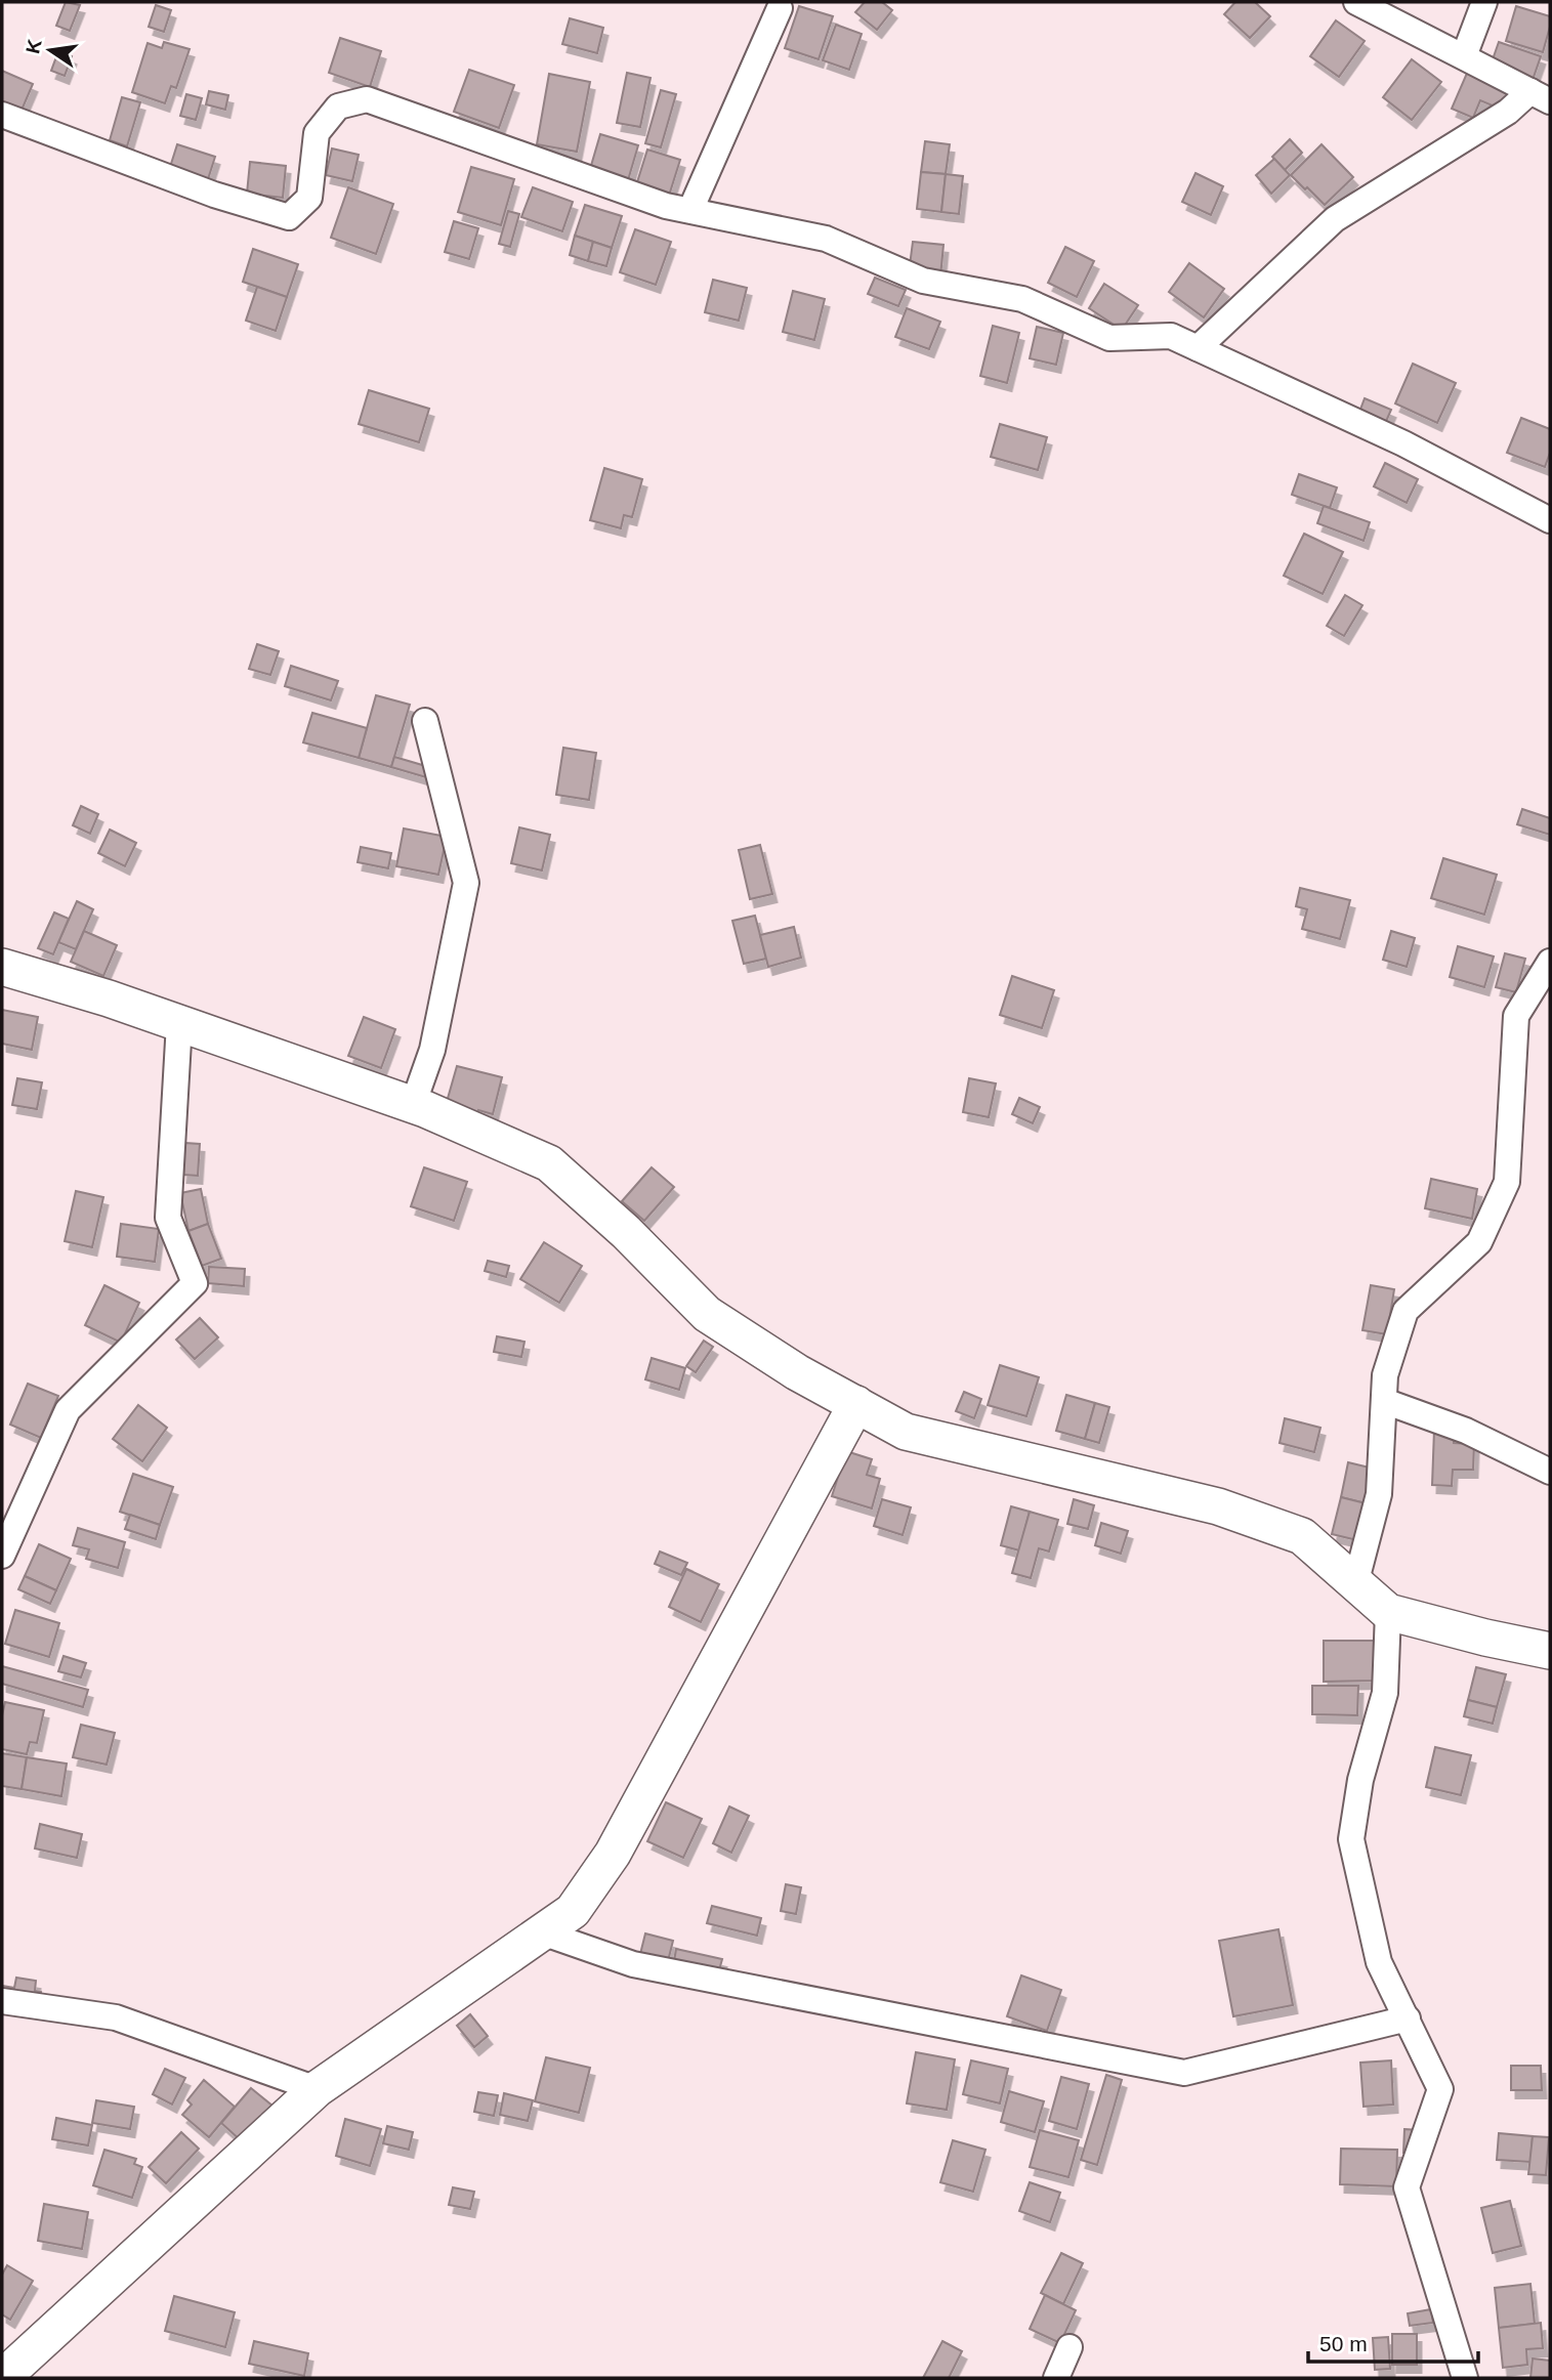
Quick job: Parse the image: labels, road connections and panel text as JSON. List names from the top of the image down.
{
  "scale_bar": "50 m",
  "north": "left"
}
